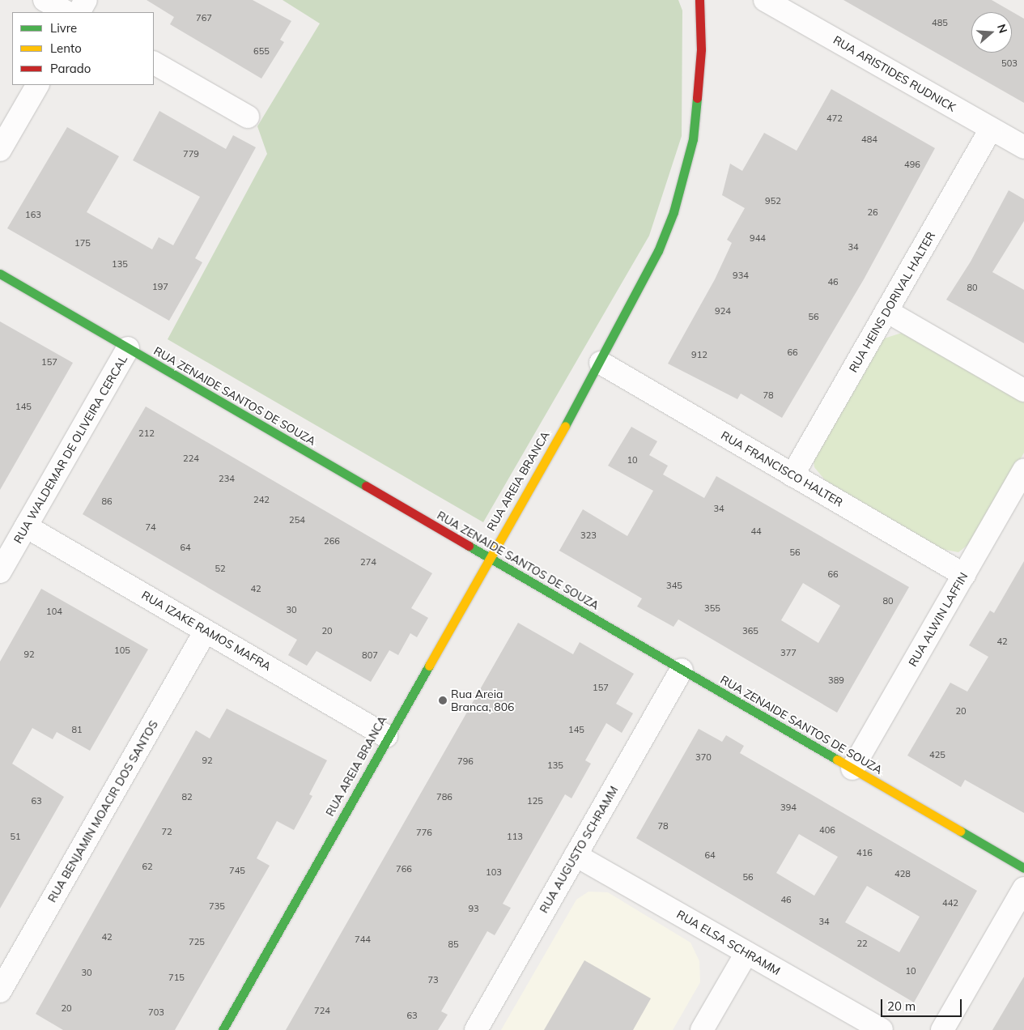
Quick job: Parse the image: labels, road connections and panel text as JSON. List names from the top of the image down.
{
  "streets": {
    "street": [
      "RUA ARISTIDES RUDNICK",
      "RUA HEINS DORIVAL HALTER",
      "RUA ZENAIDE SANTOS DE SOUZA",
      "RUA WALDEMAR DE OLIVEIRA CERCAL",
      "RUA FRANCISCO HALTER",
      "RUA AREIA BRANCA",
      "RUA ALWIN LAFFIN",
      "RUA IZAKE RAMOS MAFRA",
      "RUA BENJAMIN MOACIR DOS SANTOS",
      "RUA AUGUSTO SCHRAMM",
      "RUA ELSA SCHRAMM"
    ]
  },
  "crossings": [
    ["RUA ARISTIDES RUDNICK", "RUA HEINS DORIVAL HALTER"],
    ["RUA HEINS DORIVAL HALTER", "RUA FRANCISCO HALTER"],
    ["RUA ZENAIDE SANTOS DE SOUZA", "RUA WALDEMAR DE OLIVEIRA CERCAL"],
    ["RUA ZENAIDE SANTOS DE SOUZA", "RUA AREIA BRANCA"],
    ["RUA ZENAIDE SANTOS DE SOUZA", "RUA ALWIN LAFFIN"],
    ["RUA ZENAIDE SANTOS DE SOUZA", "RUA AUGUSTO SCHRAMM"],
    ["RUA WALDEMAR DE OLIVEIRA CERCAL", "RUA IZAKE RAMOS MAFRA"],
    ["RUA FRANCISCO HALTER", "RUA AREIA BRANCA"],
    ["RUA FRANCISCO HALTER", "RUA ALWIN LAFFIN"],
    ["RUA AREIA BRANCA", "RUA IZAKE RAMOS MAFRA"],
    ["RUA IZAKE RAMOS MAFRA", "RUA BENJAMIN MOACIR DOS SANTOS"],
    ["RUA AUGUSTO SCHRAMM", "RUA ELSA SCHRAMM"]
  ],
  "places": ["Rua Areia Branca, 806"],
  "house_numbers": [
    "767",
    "485",
    "655",
    "503",
    "472",
    "484",
    "779",
    "496",
    "952",
    "26",
    "163",
    "944",
    "175",
    "34",
    "135",
    "934",
    "46",
    "197",
    "80",
    "924",
    "56",
    "66",
    "912",
    "157",
    "78",
    "145",
    "212",
    "224",
    "10",
    "234",
    "242",
    "86",
    "34",
    "254",
    "74",
    "44",
    "323",
    "266",
    "64",
    "56",
    "274",
    "52",
    "66",
    "345",
    "42",
    "80",
    "355",
    "30",
    "104",
    "20",
    "365",
    "42",
    "105",
    "377",
    "92",
    "807",
    "389",
    "157",
    "20",
    "81",
    "145",
    "425",
    "370",
    "92",
    "796",
    "135",
    "82",
    "786",
    "63",
    "125",
    "394",
    "78",
    "406",
    "72",
    "776",
    "51",
    "113",
    "416",
    "64",
    "62",
    "766",
    "745",
    "103",
    "428",
    "56",
    "46",
    "442",
    "735",
    "93",
    "34",
    "42",
    "744",
    "725",
    "22",
    "85",
    "10",
    "30",
    "715",
    "73",
    "20",
    "724",
    "703",
    "63"
  ],
  "legend": ["Livre", "Lento", "Parado"],
  "scale_bar": "20 m",
  "north": "right"
}
